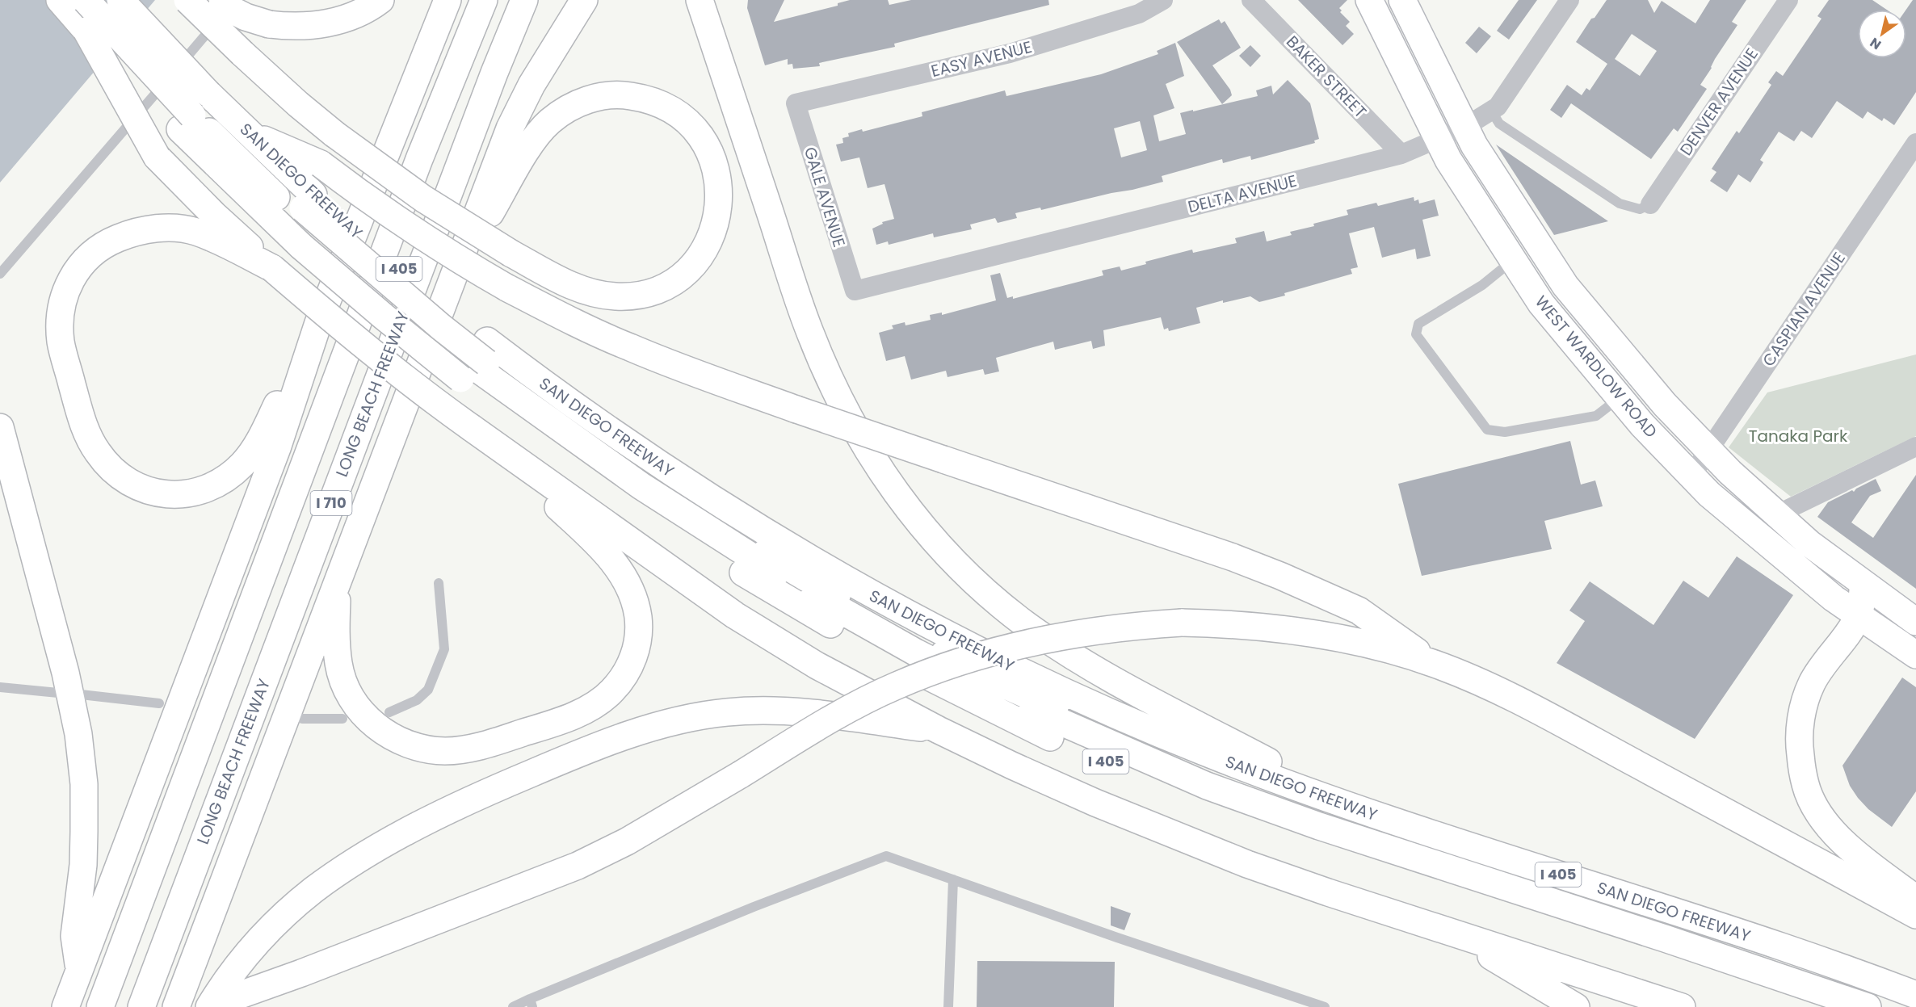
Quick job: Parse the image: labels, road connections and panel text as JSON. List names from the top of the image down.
{
  "streets": {
    "main road": [
      "SAN DIEGO FREEWAY",
      "I 405",
      "WEST WARDLOW ROAD",
      "LONG BEACH FREEWAY",
      "I 710"
    ],
    "street": [
      "EASY AVENUE",
      "BAKER STREET",
      "DENVER AVENUE",
      "DELTA AVENUE",
      "GALE AVENUE",
      "CASPIAN AVENUE"
    ]
  },
  "crossings": [
    ["EASY AVENUE", "GALE AVENUE"],
    ["BAKER STREET", "DELTA AVENUE"],
    ["DELTA AVENUE", "GALE AVENUE"],
    ["DELTA AVENUE", "WEST WARDLOW ROAD"],
    ["CASPIAN AVENUE", "WEST WARDLOW ROAD"]
  ],
  "parks": ["Tanaka Park"],
  "north": "bottom left"
}
